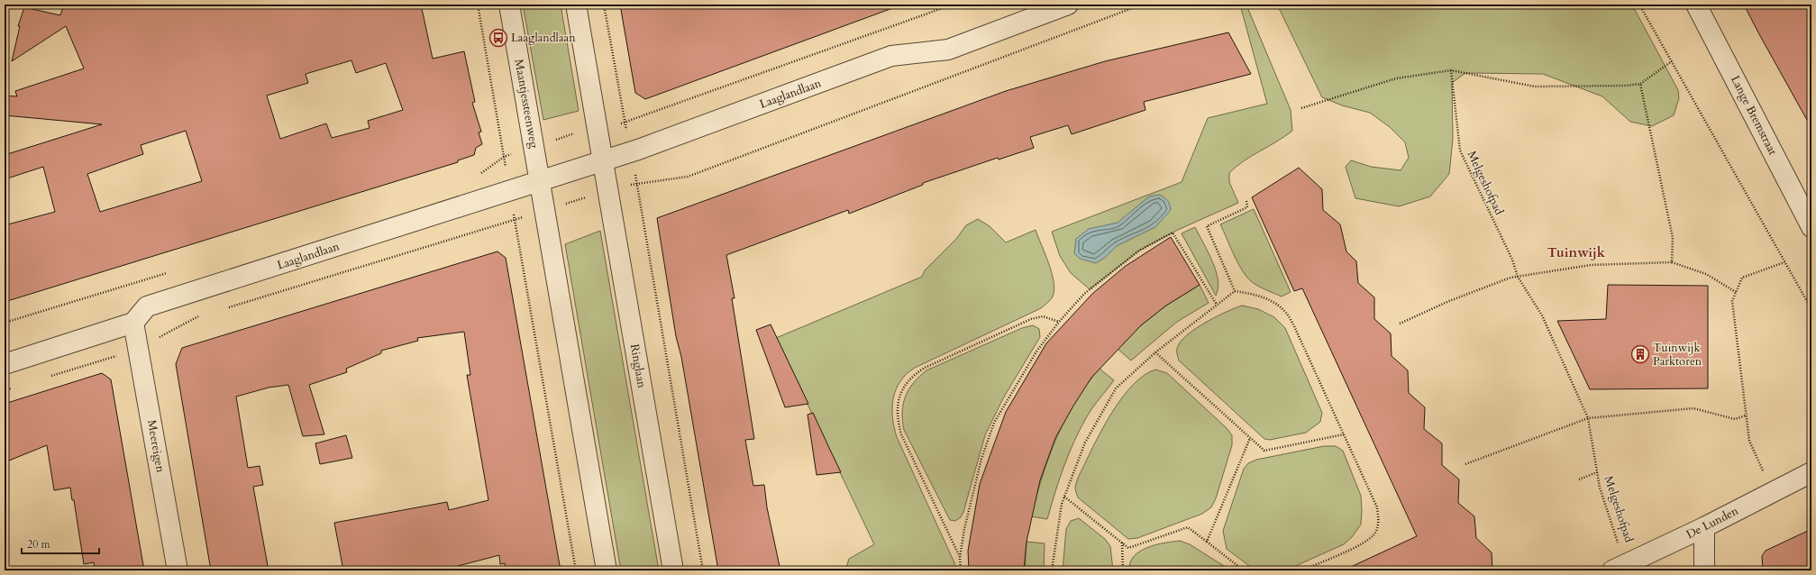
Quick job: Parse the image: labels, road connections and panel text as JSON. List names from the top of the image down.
{
  "streets": {
    "street": [
      "Laaglandlaan",
      "Maantjessteenweg",
      "Lange Bremstraat",
      "Ringlaan",
      "Meereigen",
      "De Lunden"
    ],
    "path": ["Melgeshofpad"]
  },
  "crossings": [
    ["Laaglandlaan", "Maantjessteenweg"],
    ["Laaglandlaan", "Ringlaan"],
    ["Laaglandlaan", "Meereigen"],
    ["Melgeshofpad", "De Lunden"]
  ],
  "districts": ["Tuinwijk"],
  "places": {
    "bus stop": ["Laaglandlaan"],
    "building": ["Tuinwijk Parktoren"]
  },
  "scale_bar": "20 m"
}
